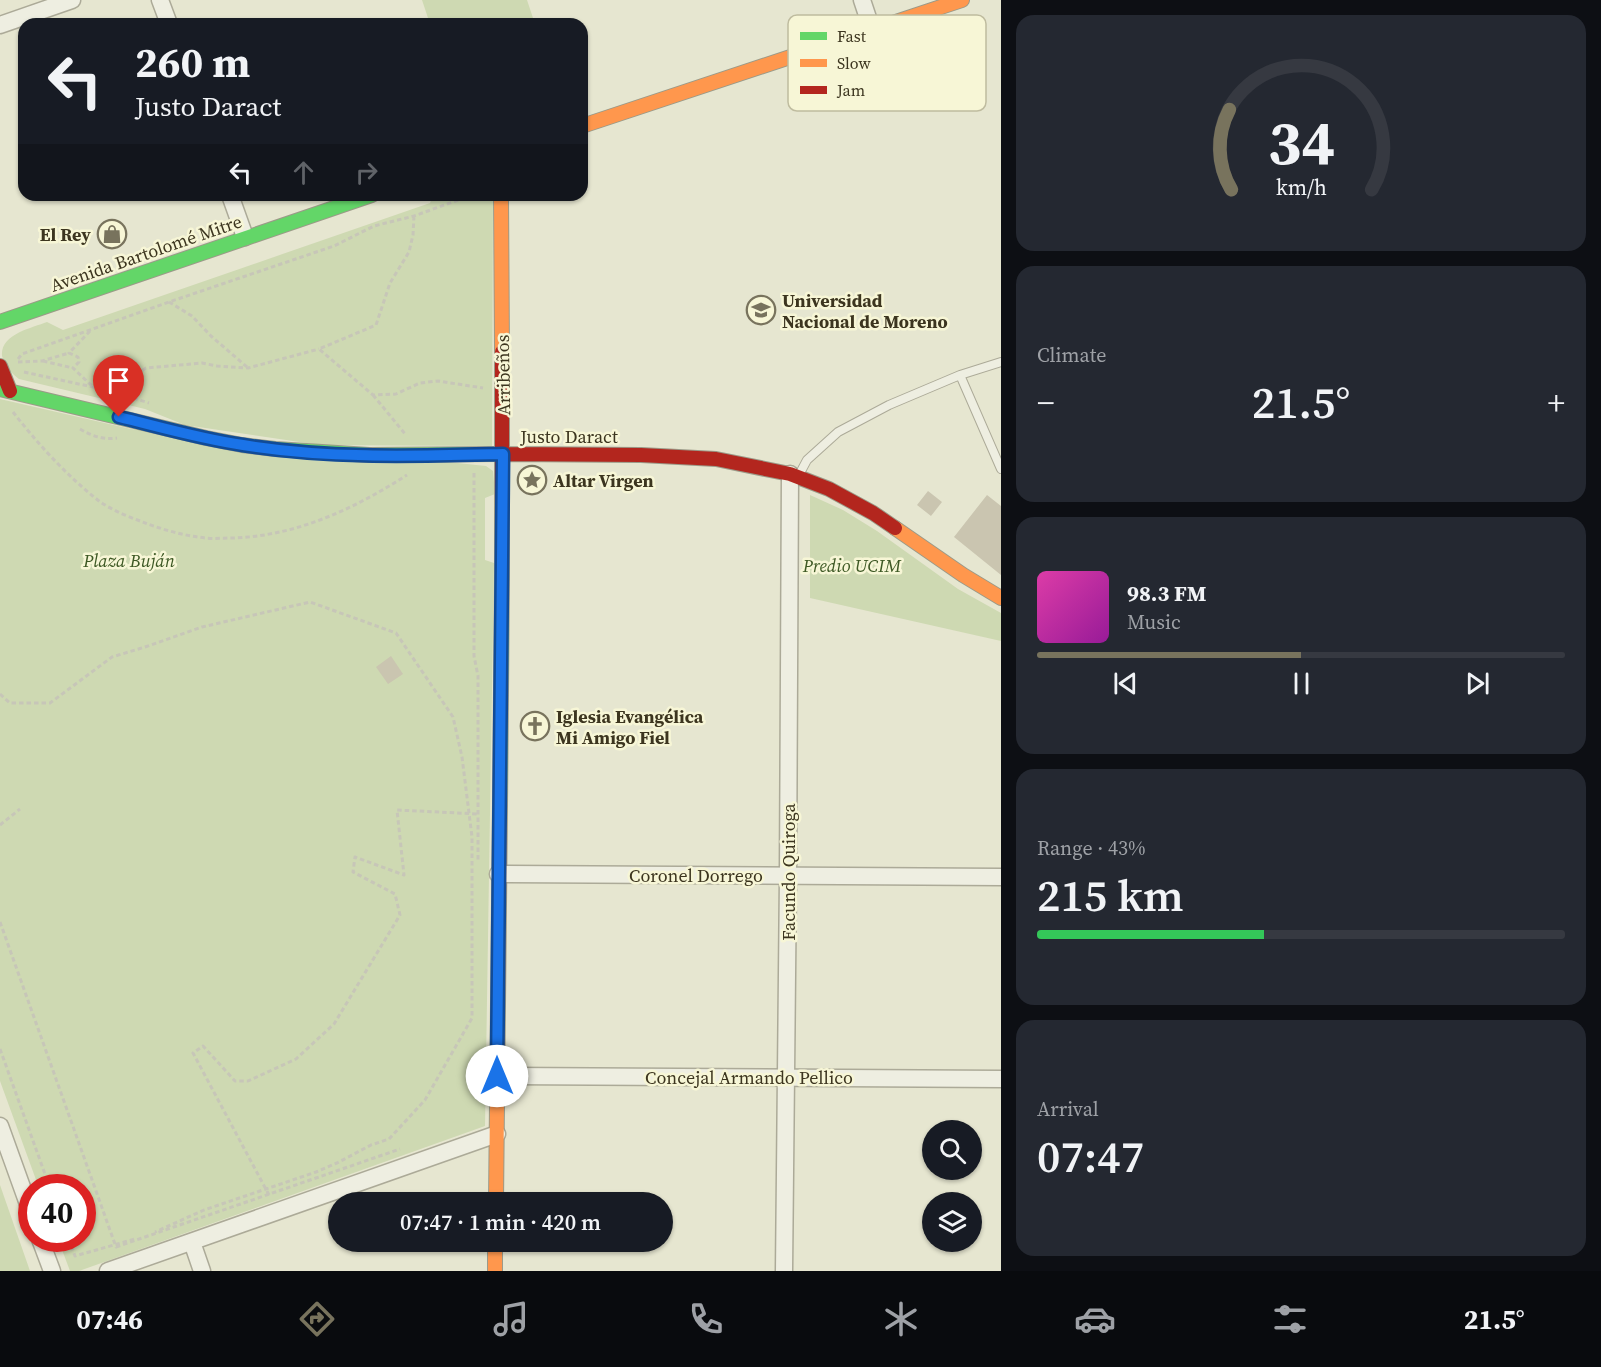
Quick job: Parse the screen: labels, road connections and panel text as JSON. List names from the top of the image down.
{
  "streets": {
    "street": [
      "Avenida Bartolomé Mitre",
      "Arribeños",
      "Justo Daract",
      "Facundo Quiroga",
      "Coronel Dorrego",
      "Concejal Armando Pellico"
    ]
  },
  "crossings": [
    ["Arribeños", "Justo Daract"],
    ["Arribeños", "Coronel Dorrego"],
    ["Arribeños", "Concejal Armando Pellico"],
    ["Justo Daract", "Facundo Quiroga"],
    ["Facundo Quiroga", "Coronel Dorrego"],
    ["Facundo Quiroga", "Concejal Armando Pellico"]
  ],
  "parks": ["Plaza Buján", "Predio UCIM"],
  "places": {
    "shop": ["El Rey"],
    "school or university": ["Universidad Nacional de Moreno"],
    "place": ["Altar Virgen"],
    "church": ["Iglesia Evangélica Mi Amigo Fiel"]
  },
  "legend": ["Fast", "Slow", "Jam"],
  "page": {
    "turn": ["260 m", "Justo Daract"],
    "tile": [
      "Climate",
      ["Range · 43%", "215 km"],
      ["Arrival", "07:47"]
    ],
    "heat": ["−", "21.5°", "+"],
    "song": ["98.3 FM", "Music"],
    "limit": "40",
    "trip": "07:47 · 1 min · 420 m",
    "tabs": ["07:46", "21.5°"],
    "gauge": ["34", "km/h"]
  }
}
